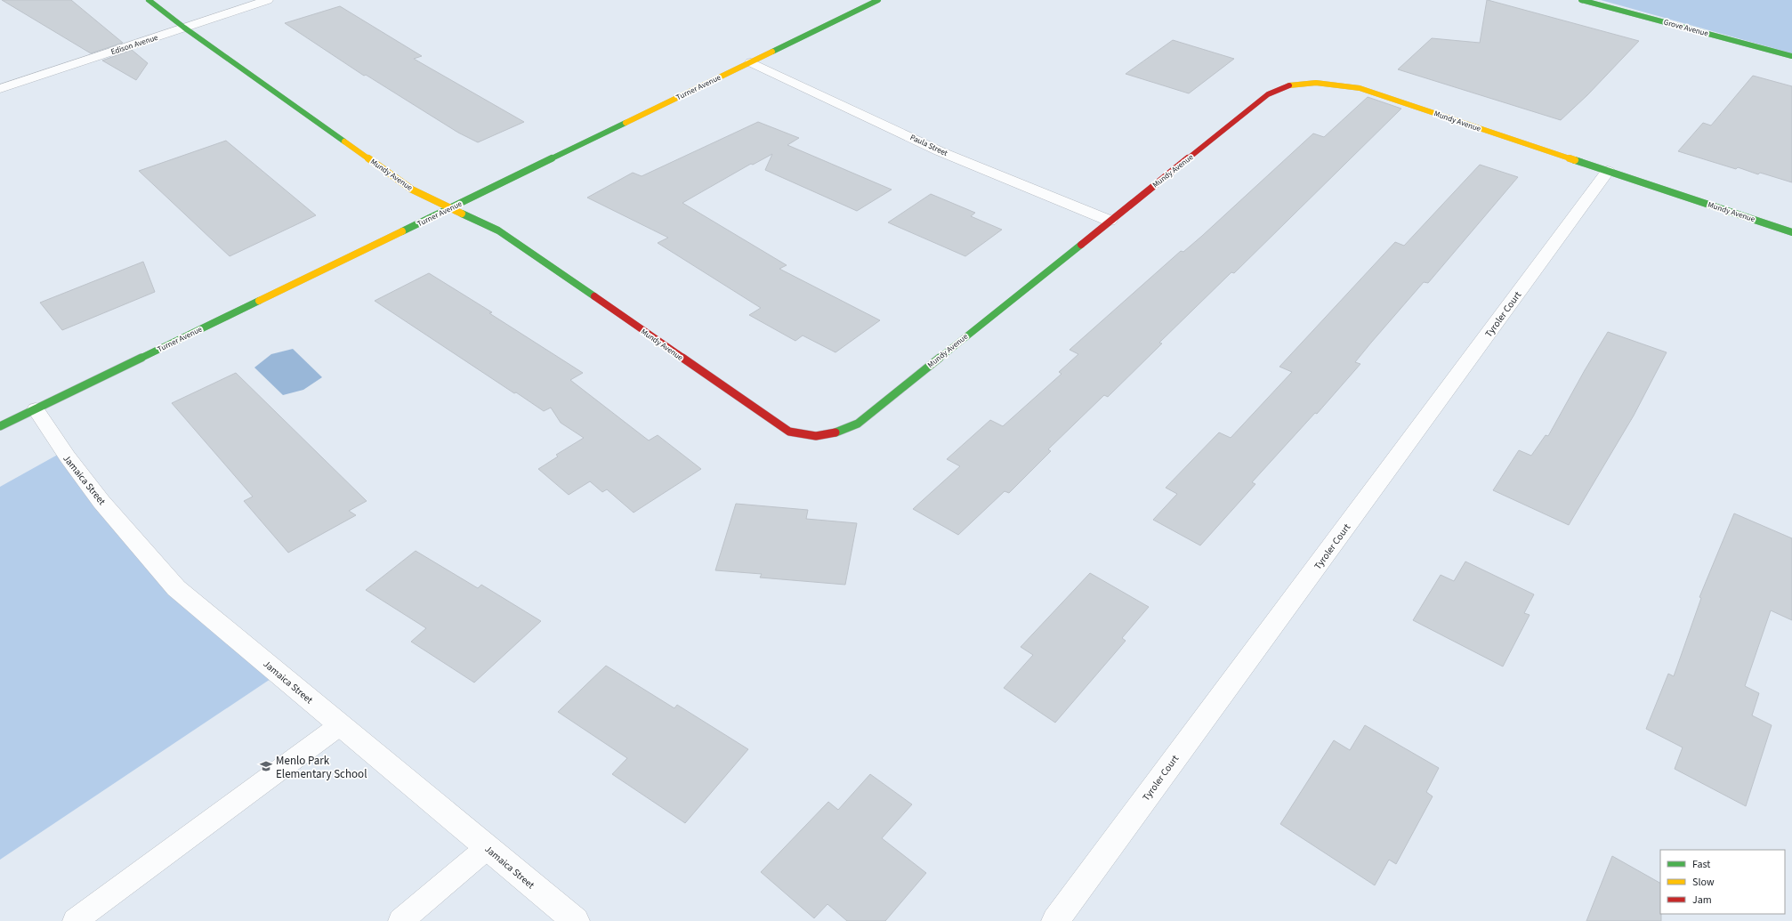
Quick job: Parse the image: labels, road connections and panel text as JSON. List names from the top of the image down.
{
  "streets": {
    "street": [
      "Grove Avenue",
      "Edison Avenue",
      "Turner Avenue",
      "Mundy Avenue",
      "Paula Street",
      "Tyroler Court",
      "Jamaica Street"
    ]
  },
  "crossings": [
    ["Edison Avenue", "Mundy Avenue"],
    ["Turner Avenue", "Mundy Avenue"],
    ["Turner Avenue", "Paula Street"],
    ["Turner Avenue", "Jamaica Street"],
    ["Mundy Avenue", "Paula Street"],
    ["Mundy Avenue", "Tyroler Court"]
  ],
  "places": {
    "school or university": ["Menlo Park Elementary School"]
  },
  "legend": ["Fast", "Slow", "Jam"]
}
